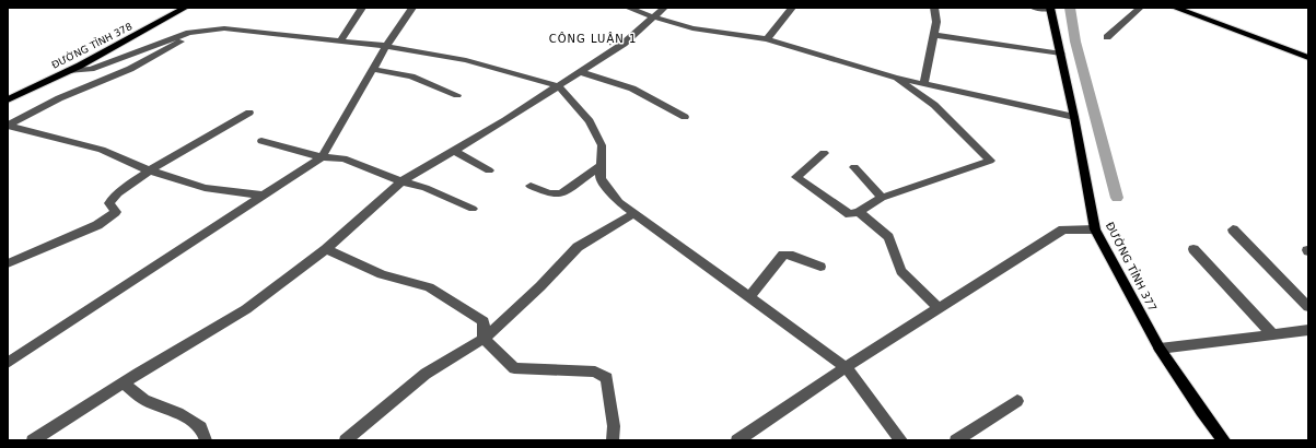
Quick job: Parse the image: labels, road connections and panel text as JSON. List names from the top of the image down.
{
  "streets": {
    "main road": ["ĐƯỜNG TỈNH 378", "ĐƯỜNG TỈNH 377"]
  },
  "districts": ["CÔNG LUẬN 1"]
}
